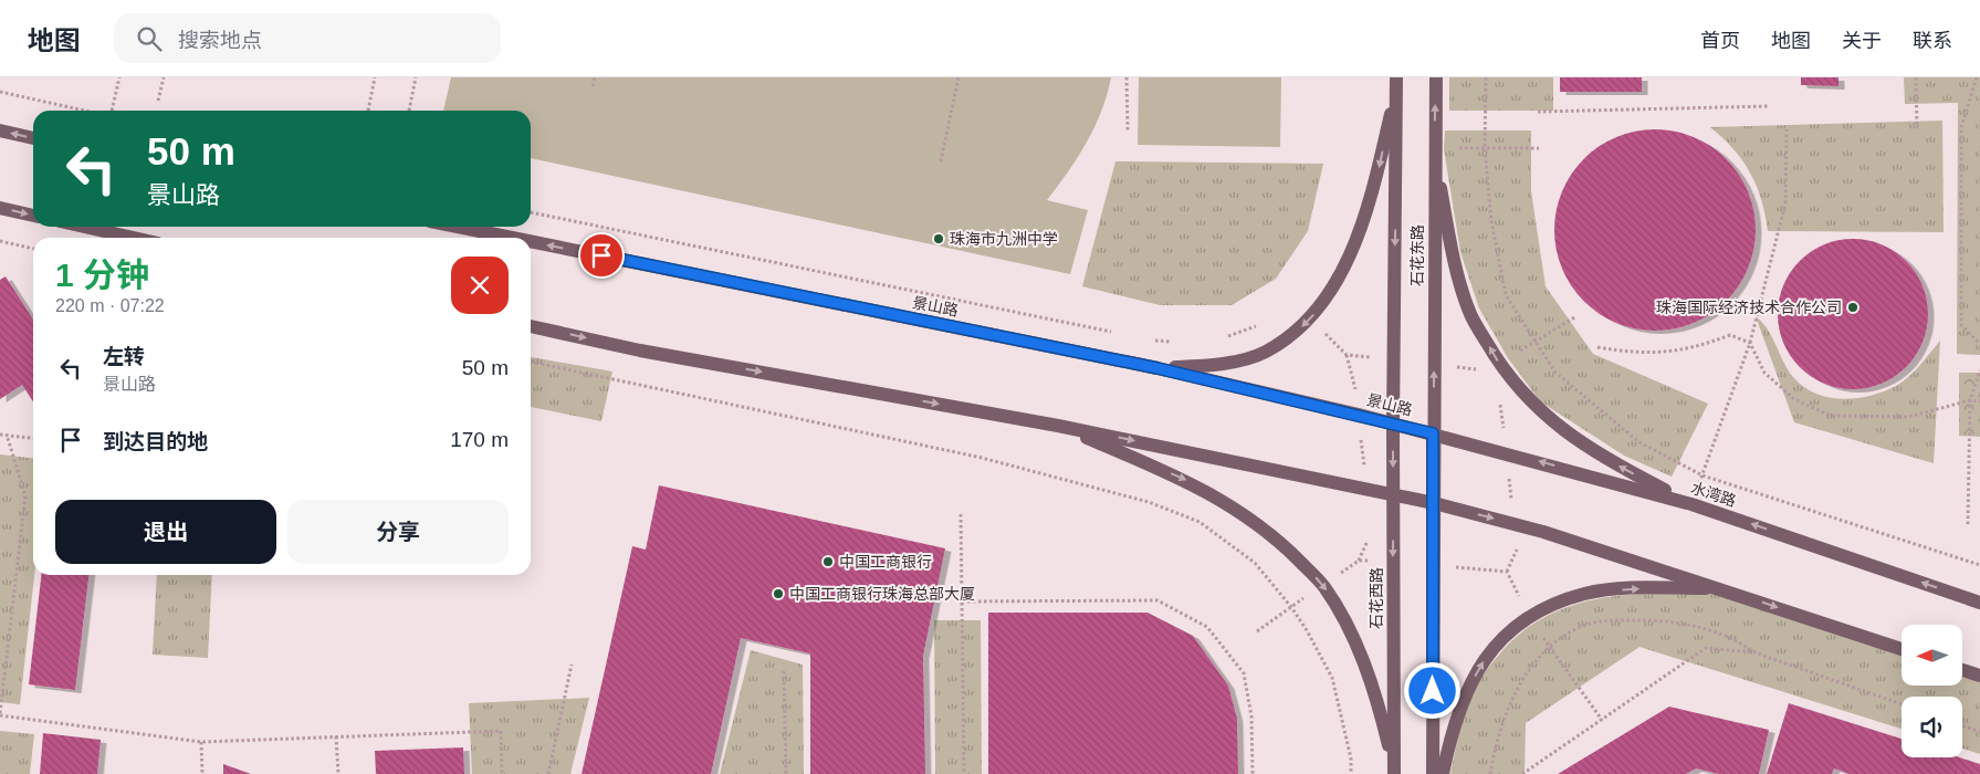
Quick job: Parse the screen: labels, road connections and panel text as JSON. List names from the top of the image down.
{
  "streets": {
    "main road": [
      "石花东路",
      "景山路",
      "水湾路",
      "石花西路"
    ]
  },
  "crossings": [
    ["石花东路", "景山路"],
    ["石花东路", "水湾路"],
    ["石花东路", "石花西路"],
    ["景山路", "水湾路"],
    ["景山路", "石花西路"]
  ],
  "places": [
    "珠海市九洲中学",
    "珠海国际经济技术合作公司",
    "中国工商银行",
    "中国工商银行珠海总部大厦"
  ],
  "north": "left",
  "page": {
    "header": "地图",
    "search": "搜索地点",
    "nav": [
      "首页",
      "地图",
      "关于",
      "联系"
    ],
    "turn": ["50 m", "景山路"],
    "heading": ["1 分钟", "220 m · 07:22"],
    "list": [
      {
        "name": "左转",
        "note": "景山路",
        "value": "50 m"
      },
      {
        "name": "到达目的地",
        "value": "170 m"
      }
    ],
    "buttons": ["退出", "分享"]
  }
}
